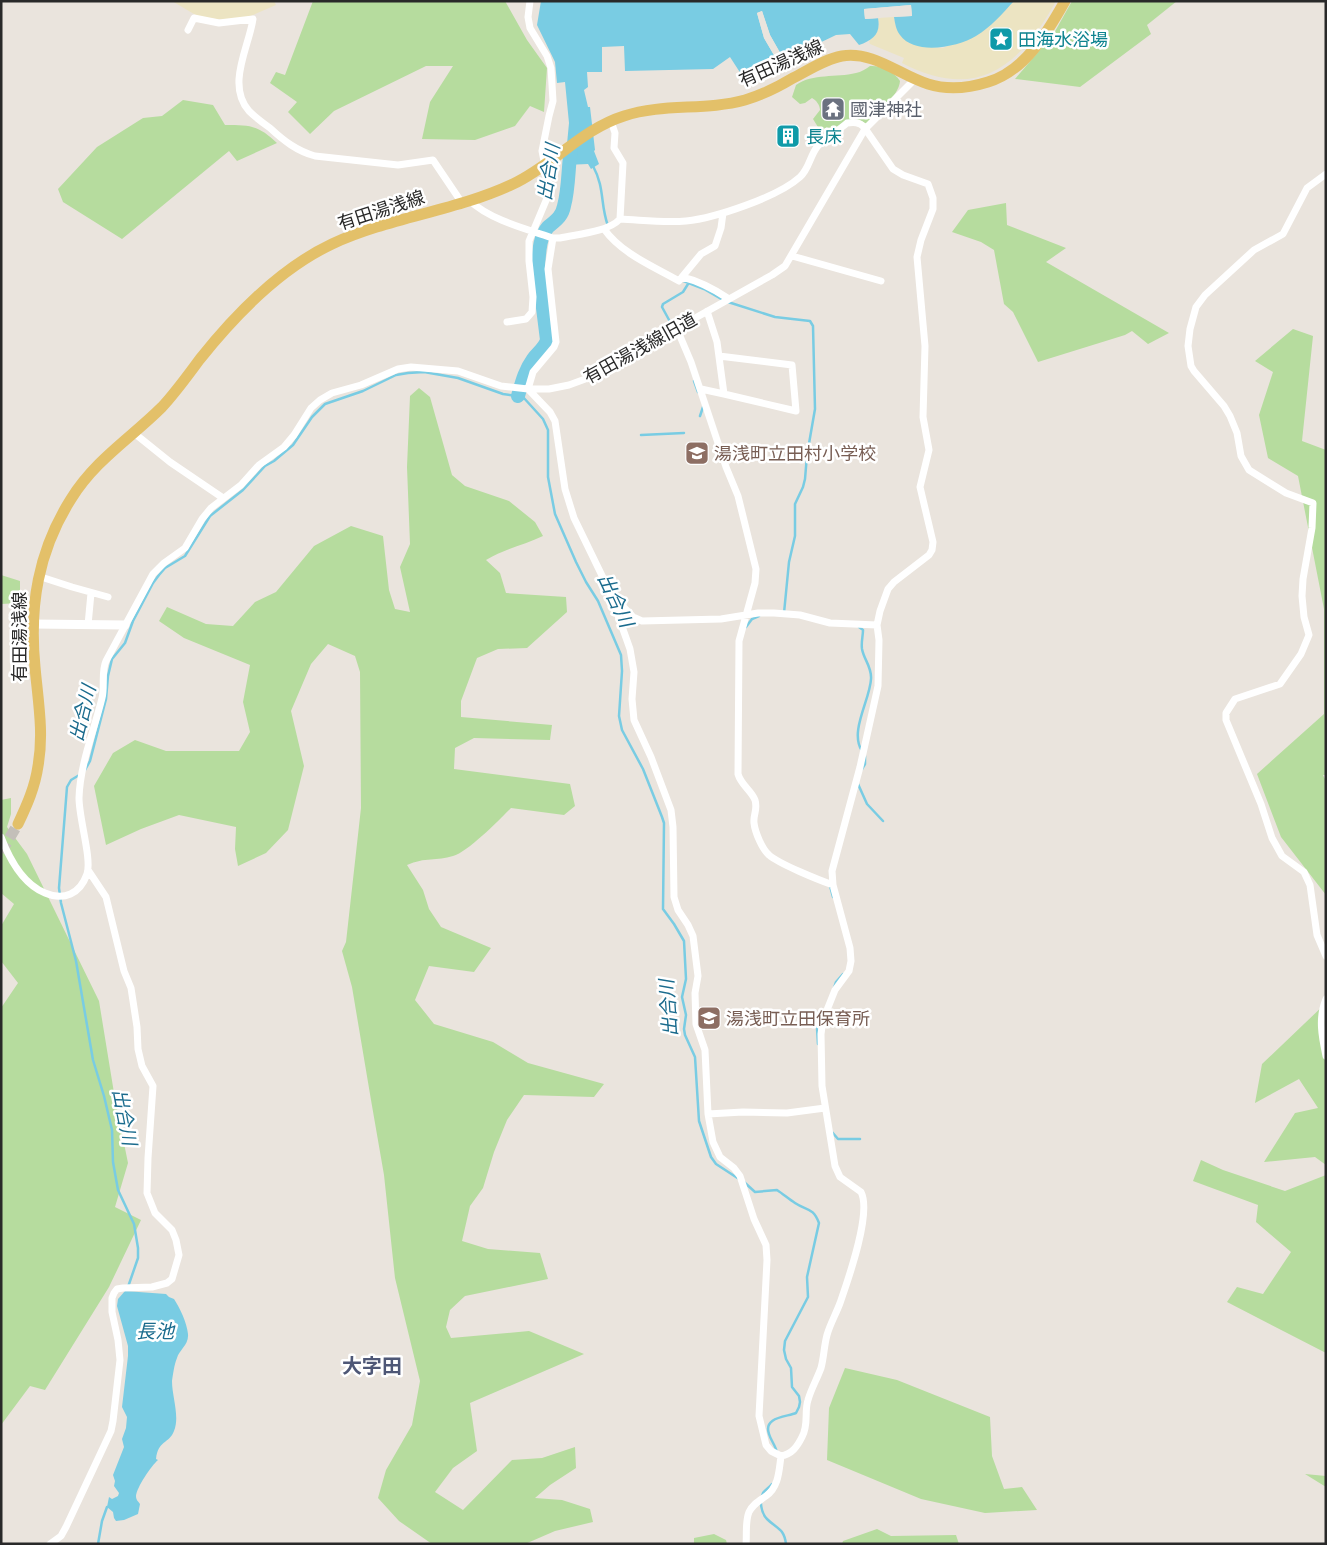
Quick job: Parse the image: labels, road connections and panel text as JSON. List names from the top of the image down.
{
  "streets": {
    "main road": ["有田湯浅線"],
    "street": ["有田湯浅線旧道"]
  },
  "crossings": [
    ["有田湯浅線", "有田湯浅線旧道"]
  ],
  "districts": ["大字田"],
  "water": ["出合川", "長池"],
  "places": {
    "place": ["田海水浴場"],
    "temple": ["國津神社"],
    "building": ["長床"],
    "school or university": ["湯浅町立田村小学校", "湯浅町立田保育所"]
  }
}
